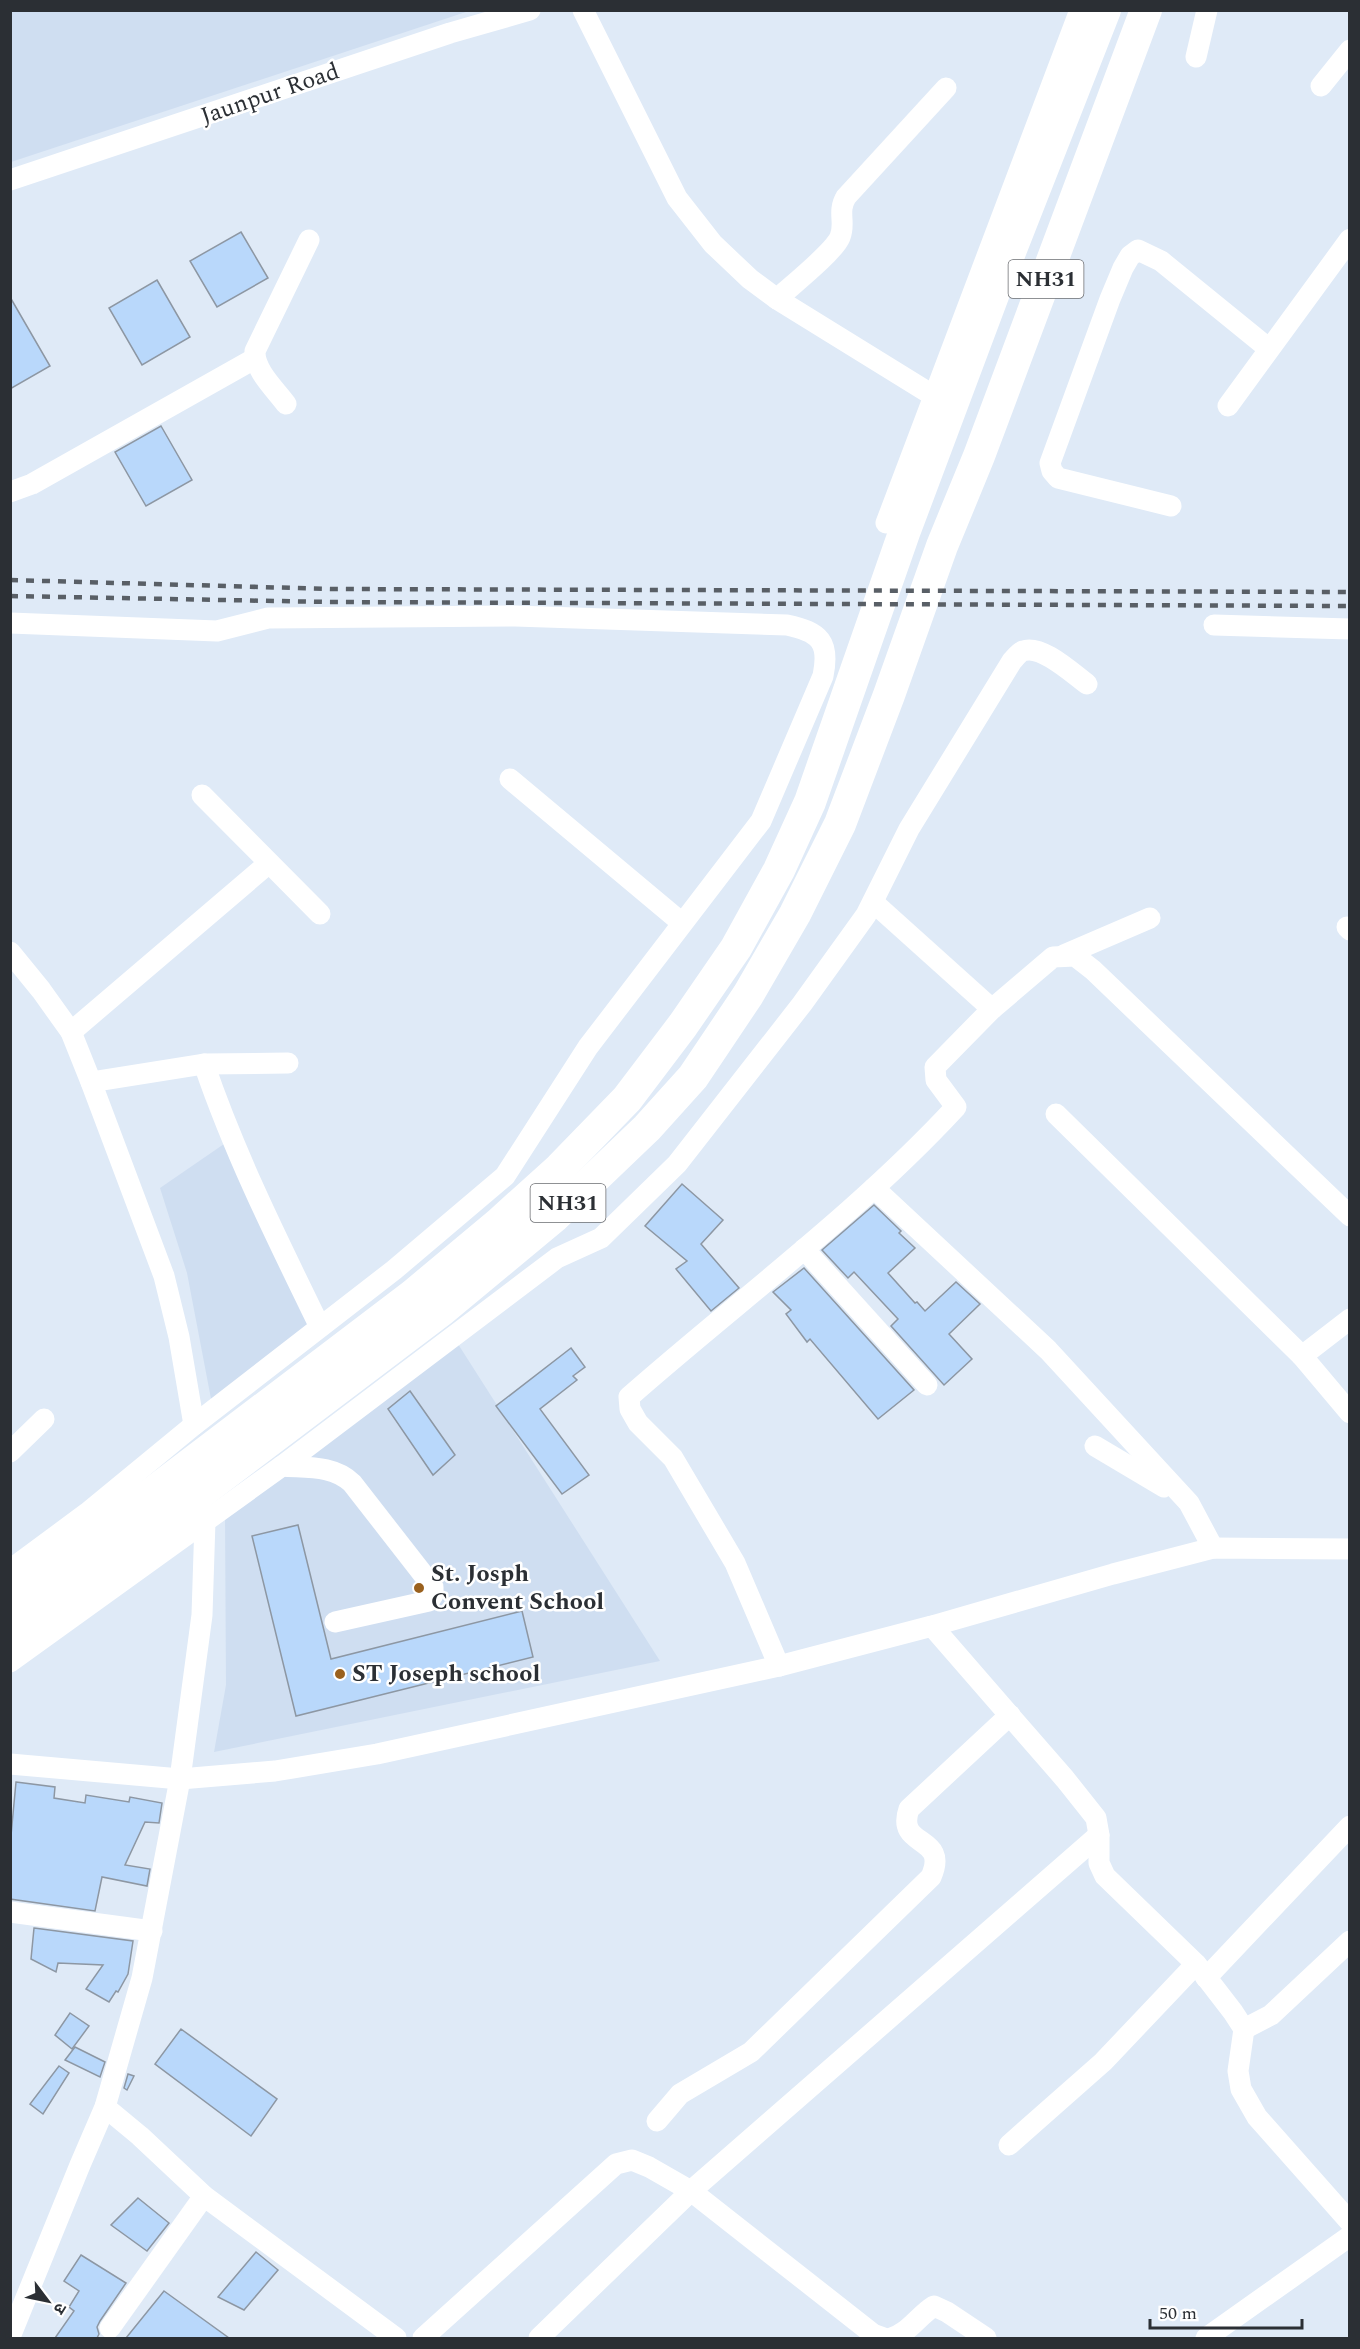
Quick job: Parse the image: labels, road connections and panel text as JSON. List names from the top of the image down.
{
  "streets": {
    "highway": ["NH31"],
    "street": ["Jaunpur Road"]
  },
  "places": ["St. Josph Convent School", "ST Joseph school"],
  "scale_bar": "50 m",
  "north": "bottom right"
}
